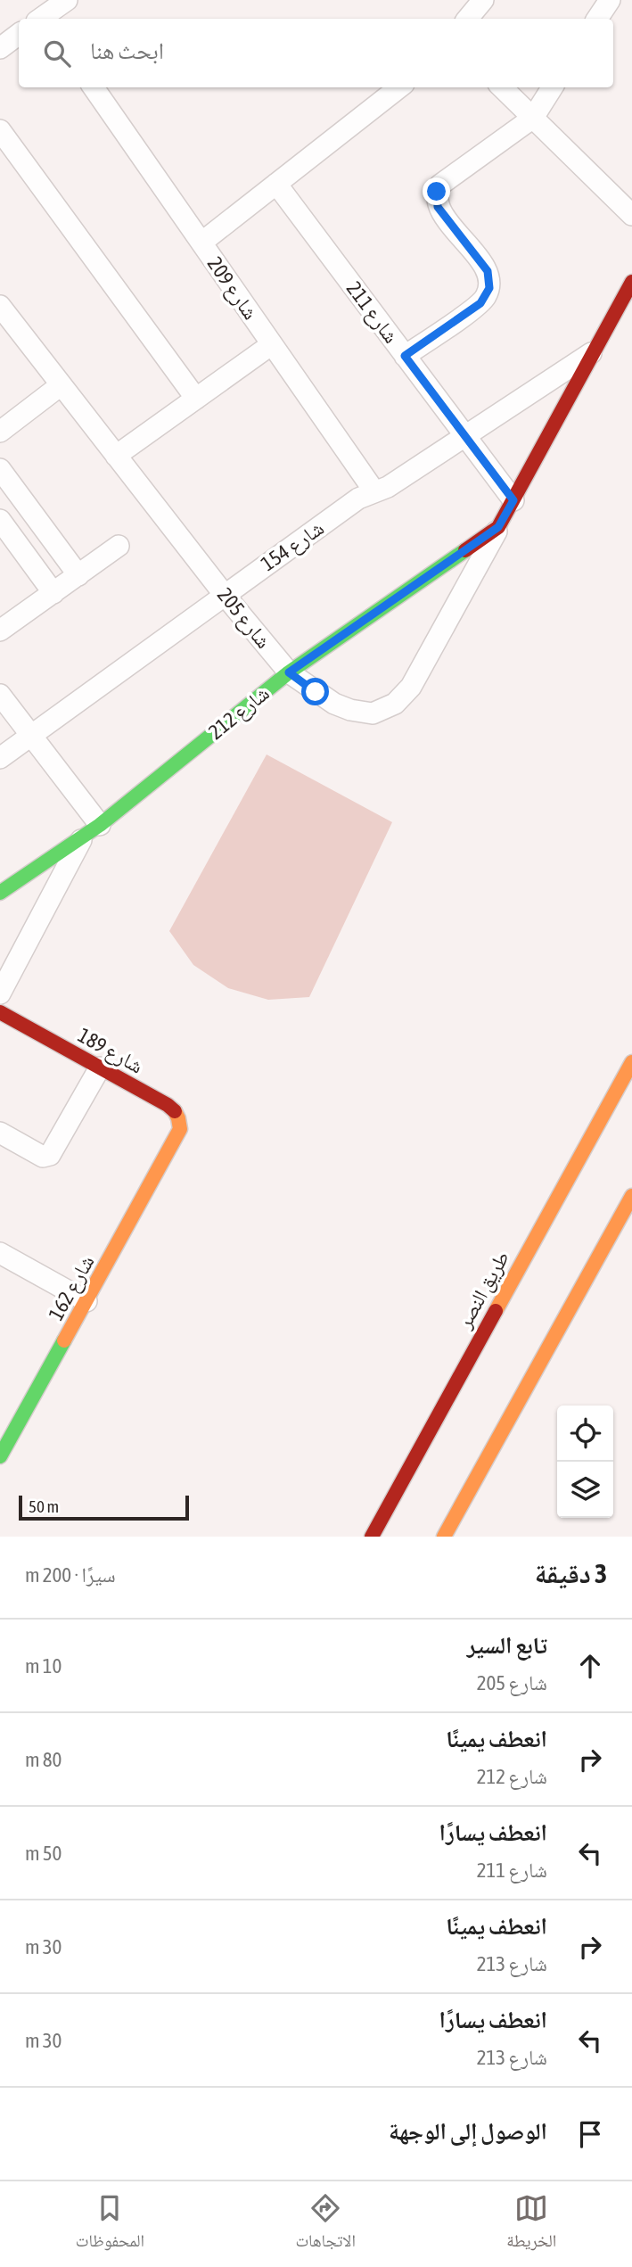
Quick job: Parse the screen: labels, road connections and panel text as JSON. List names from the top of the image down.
{
  "streets": {
    "main road": [
      "شارع 212",
      "شارع 189",
      "شارع 162",
      "طريق النصر"
    ],
    "street": [
      "شارع 209",
      "شارع 211",
      "شارع 154",
      "شارع 205"
    ]
  },
  "crossings": [
    ["شارع 209", "شارع 154"],
    ["شارع 211", "شارع 154"],
    ["شارع 211", "شارع 212"],
    ["شارع 154", "شارع 205"],
    ["شارع 154", "شارع 212"],
    ["شارع 205", "شارع 212"],
    ["شارع 189", "شارع 162"]
  ],
  "scale_bar": "50 m",
  "page": {
    "search": "ابحث هنا",
    "scale": "50 m",
    "heading": ["3 دقيقة", "سيرًا · 200 m"],
    "list": [
      ["تابع السير", "شارع 205", "10 m"],
      ["انعطف يمينًا", "شارع 212", "80 m"],
      ["انعطف يسارًا", "شارع 211", "50 m"],
      ["انعطف يمينًا", "شارع 213", "30 m"],
      ["انعطف يسارًا", "شارع 213", "30 m"],
      "الوصول إلى الوجهة"
    ],
    "nav": ["الخريطة", "الاتجاهات", "المحفوظات"]
  }
}
